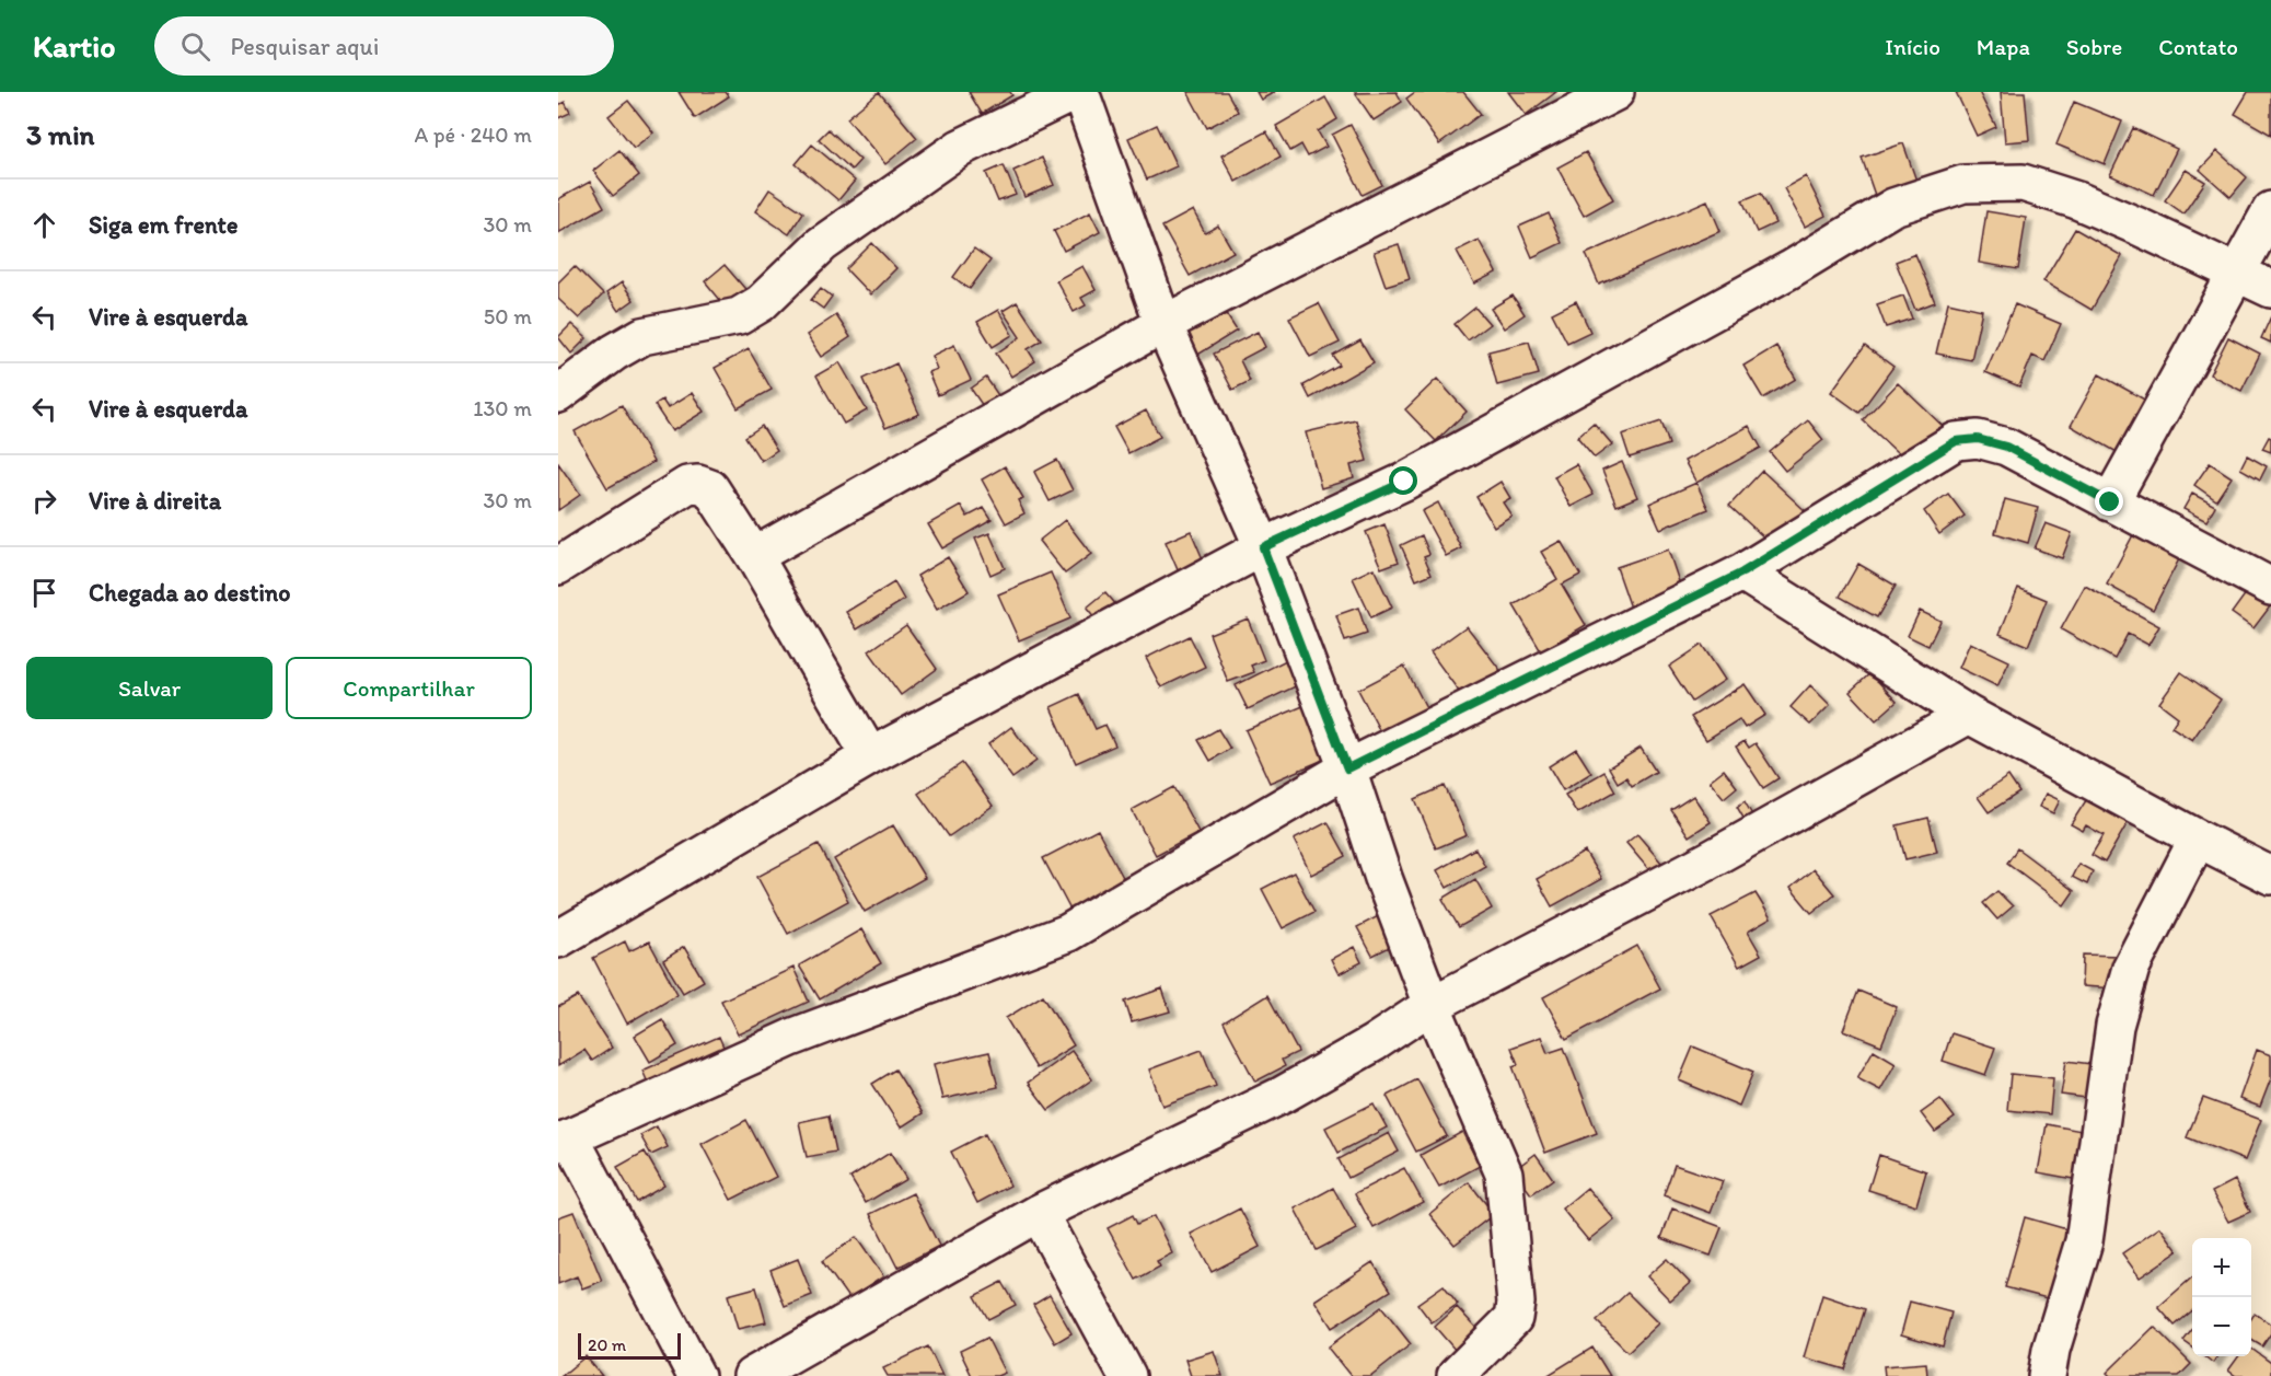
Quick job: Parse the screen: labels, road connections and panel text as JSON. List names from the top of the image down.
{
  "scale_bar": "20 m",
  "page": {
    "header": "Kartio",
    "search": "Pesquisar aqui",
    "nav": [
      "Início",
      "Mapa",
      "Sobre",
      "Contato"
    ],
    "heading": ["3 min", "A pé · 240 m"],
    "list": [
      ["Siga em frente", "30 m"],
      ["Vire à esquerda", "50 m"],
      ["Vire à esquerda", "130 m"],
      ["Vire à direita", "30 m"],
      "Chegada ao destino"
    ],
    "buttons": ["Salvar", "Compartilhar"],
    "map_buttons": ["+", "−"],
    "scale": "20 m"
  }
}
